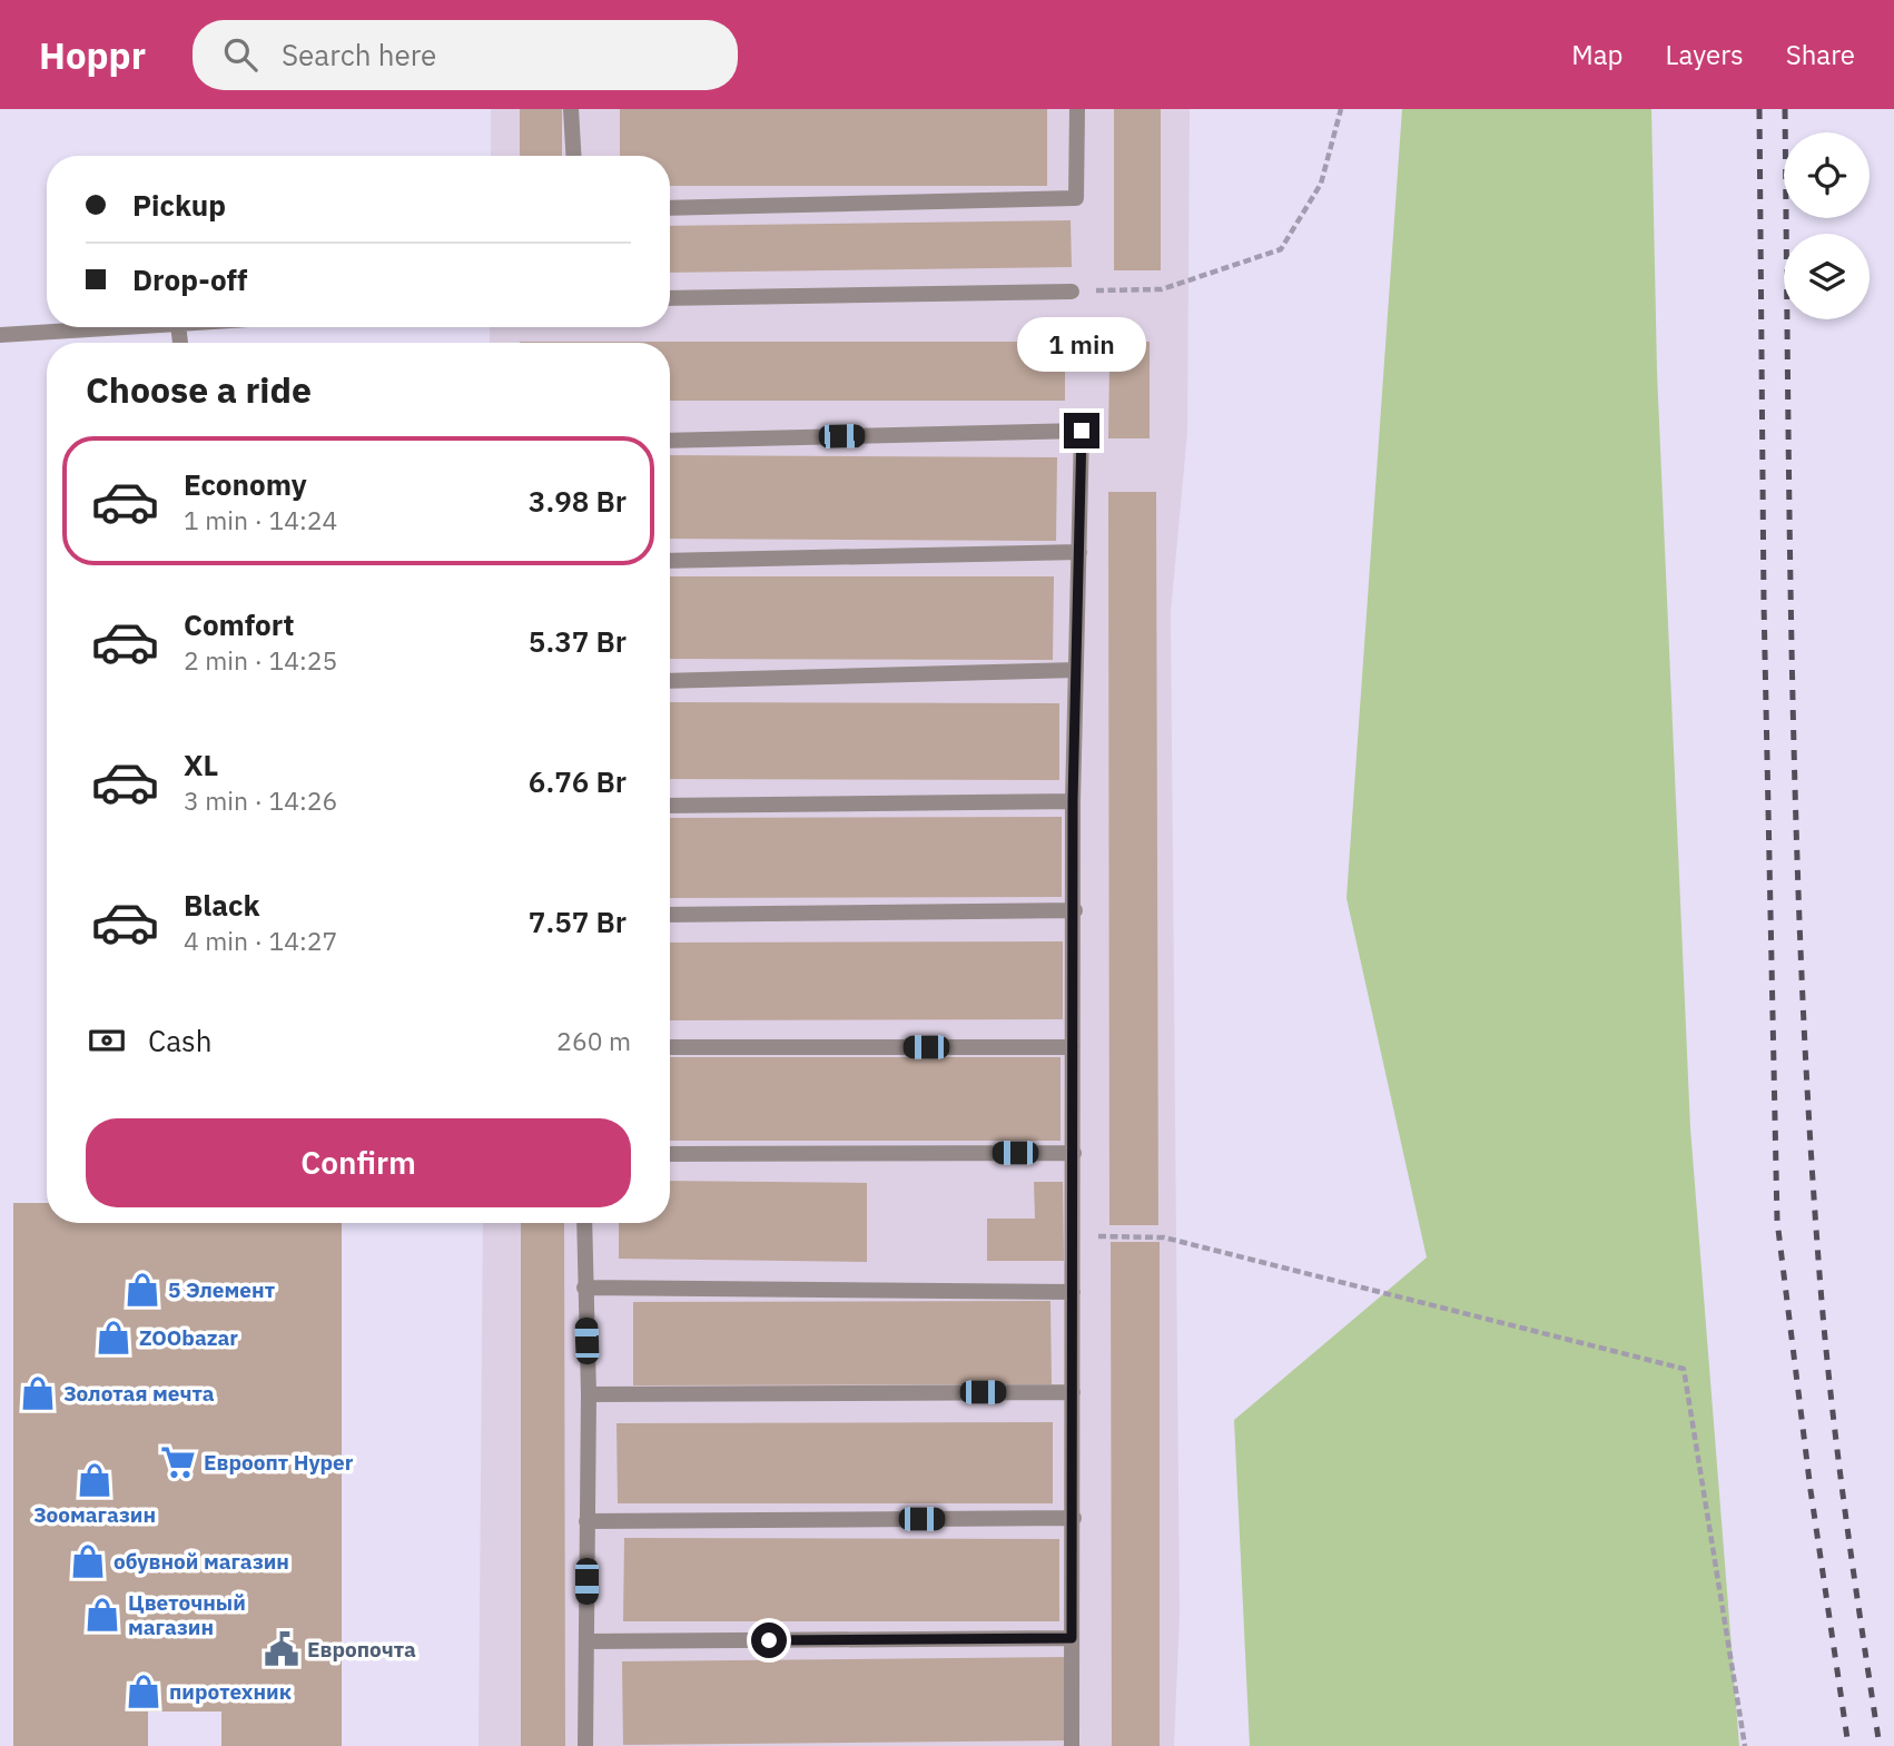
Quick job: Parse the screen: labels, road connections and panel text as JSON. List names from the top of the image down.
{
  "places": {
    "shop": [
      "5 Элемент",
      "ZOObazar",
      "Золотая мечта",
      "Зоомагазин",
      "обувной магазин",
      "Цветочный магазин",
      "пиротехник"
    ],
    "supermarket": ["Евроопт Hyper"],
    "public building": ["Европочта"]
  },
  "page": {
    "header": "Hoppr",
    "search": "Search here",
    "nav": ["Map", "Layers", "Share"],
    "banner": ["Pickup", "Drop-off"],
    "bubble": "1 min",
    "heading": "Choose a ride",
    "list": [
      {
        "name": "Economy",
        "note": "1 min · 14:24",
        "value": "3.98 Br"
      },
      {
        "name": "Comfort",
        "note": "2 min · 14:25",
        "value": "5.37 Br"
      },
      {
        "name": "XL",
        "note": "3 min · 14:26",
        "value": "6.76 Br"
      },
      {
        "name": "Black",
        "note": "4 min · 14:27",
        "value": "7.57 Br"
      }
    ],
    "pay": ["Cash", "260 m"],
    "buttons": "Confirm"
  }
}
